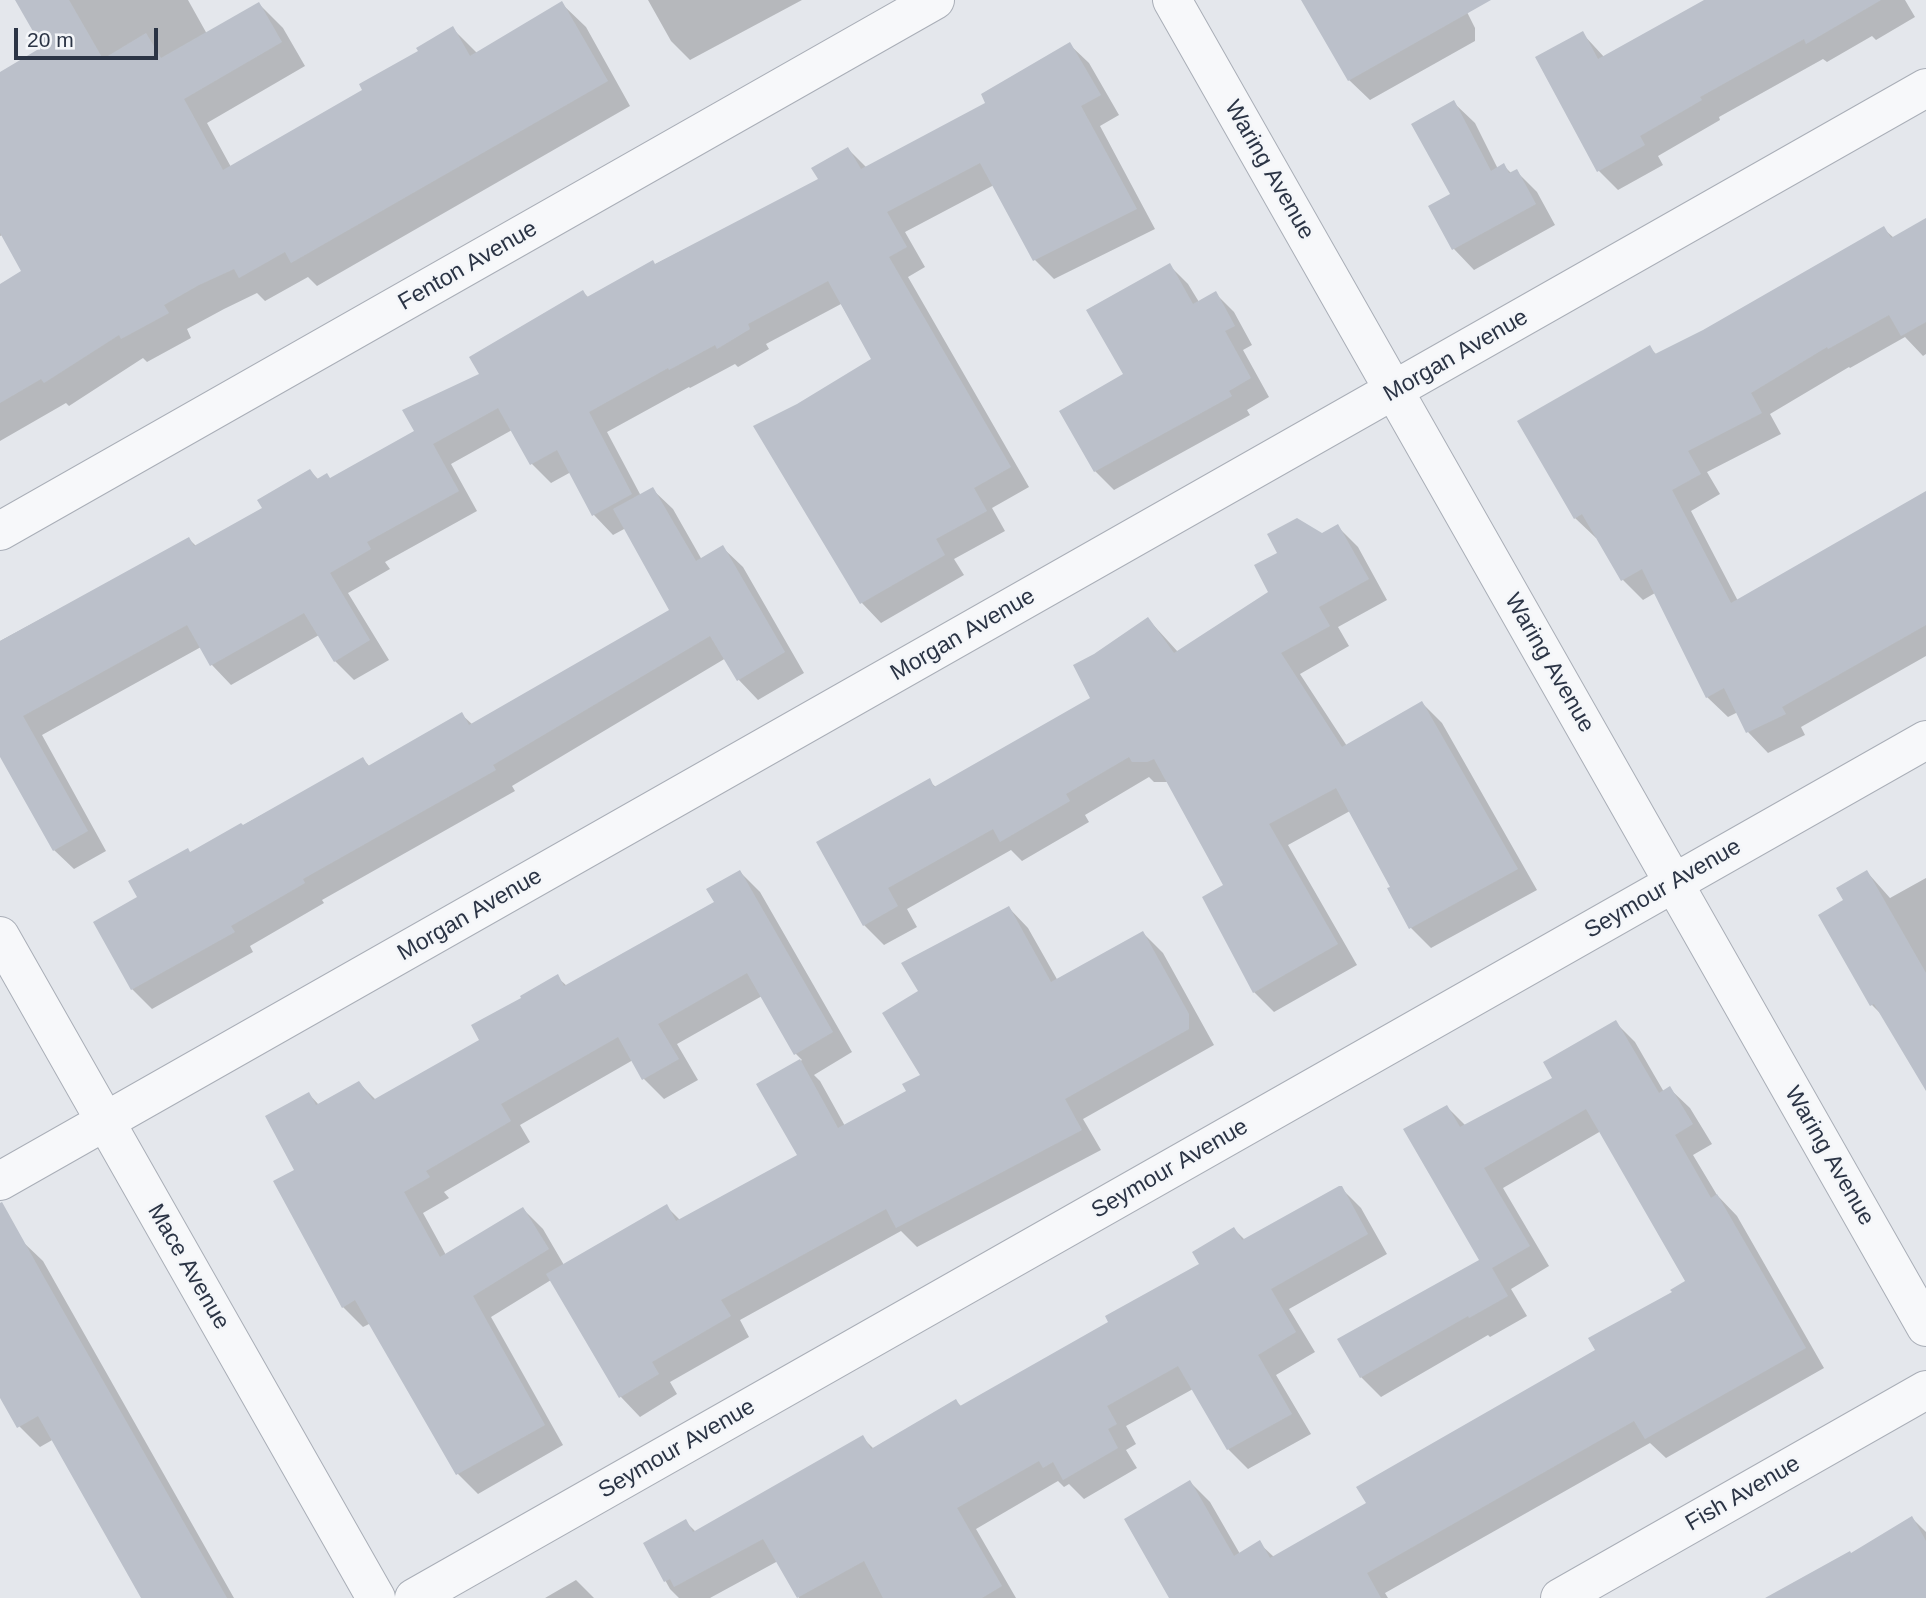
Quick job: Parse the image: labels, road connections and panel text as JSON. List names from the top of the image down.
{
  "streets": {
    "street": [
      "Waring Avenue",
      "Fenton Avenue",
      "Morgan Avenue",
      "Seymour Avenue",
      "Mace Avenue",
      "Fish Avenue"
    ]
  },
  "crossings": [
    ["Waring Avenue", "Morgan Avenue"],
    ["Waring Avenue", "Seymour Avenue"],
    ["Morgan Avenue", "Mace Avenue"]
  ],
  "scale_bar": "20 m"
}
